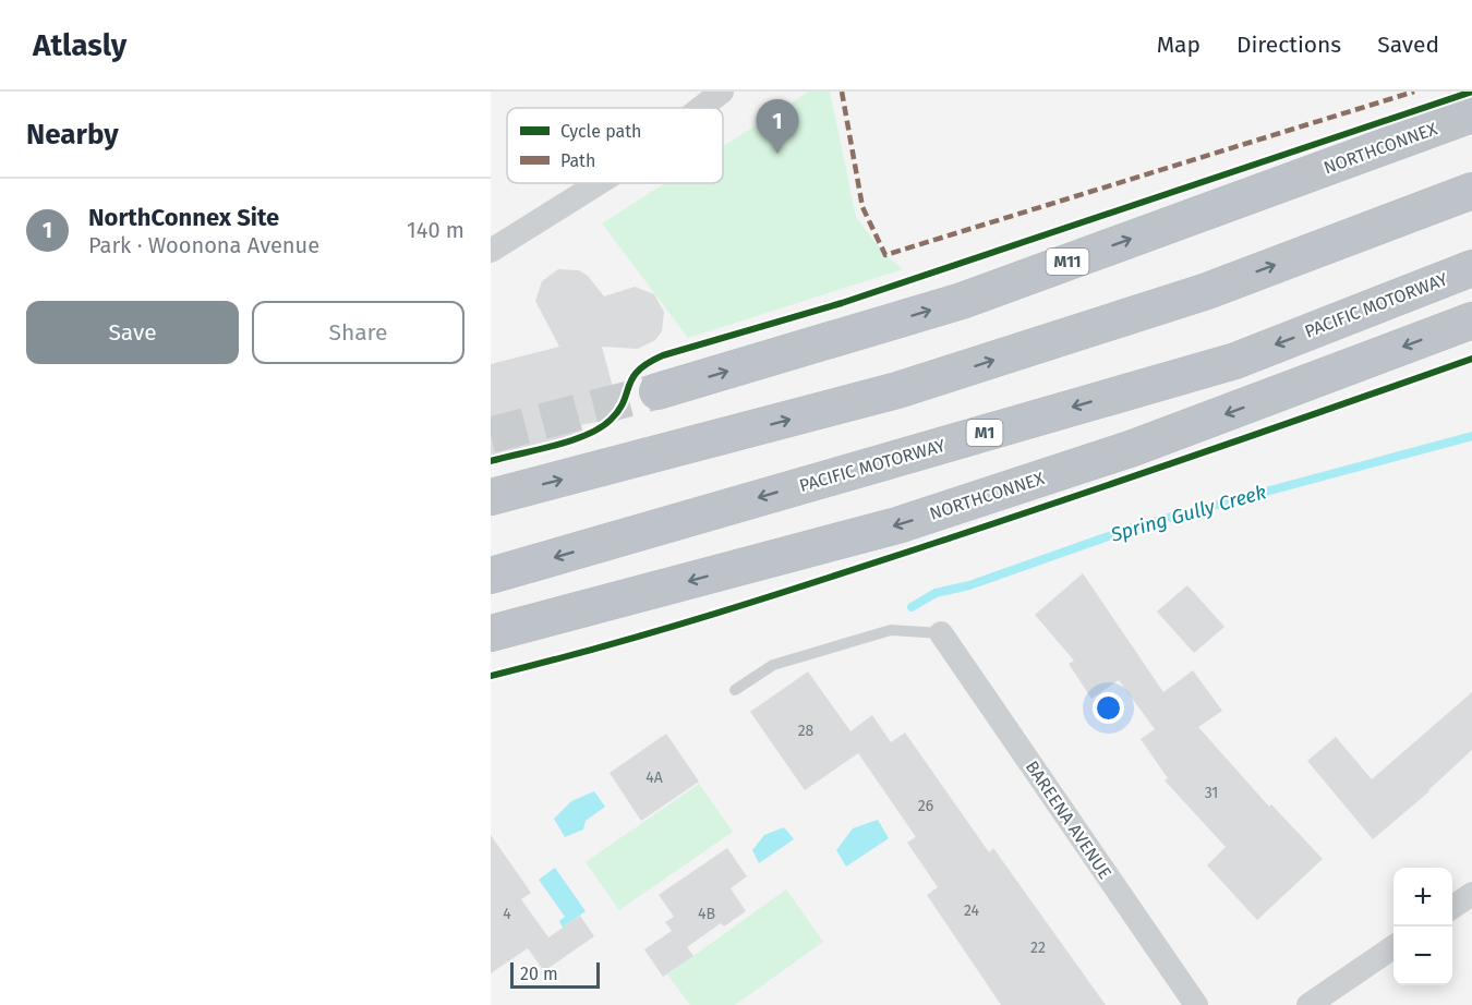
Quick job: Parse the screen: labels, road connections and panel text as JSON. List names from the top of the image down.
{
  "streets": {
    "highway": [
      "NORTHCONNEX",
      "M11",
      "PACIFIC MOTORWAY",
      "M1"
    ],
    "street": ["BAREENA AVENUE"]
  },
  "water": ["Spring Gully Creek"],
  "house_numbers": [
    "28",
    "4A",
    "31",
    "26",
    "24",
    "4",
    "4B",
    "22"
  ],
  "legend": ["Cycle path", "Path"],
  "scale_bar": "20 m",
  "page": {
    "header": "Atlasly",
    "nav": ["Map", "Directions", "Saved"],
    "heading": "Nearby",
    "pins": "1",
    "list": [
      {
        "mark": "1",
        "name": "NorthConnex Site",
        "note": "Park · Woonona Avenue",
        "value": "140 m"
      }
    ],
    "buttons": ["Save", "Share"],
    "map_buttons": ["+", "−"],
    "scale": "20 m"
  }
}
